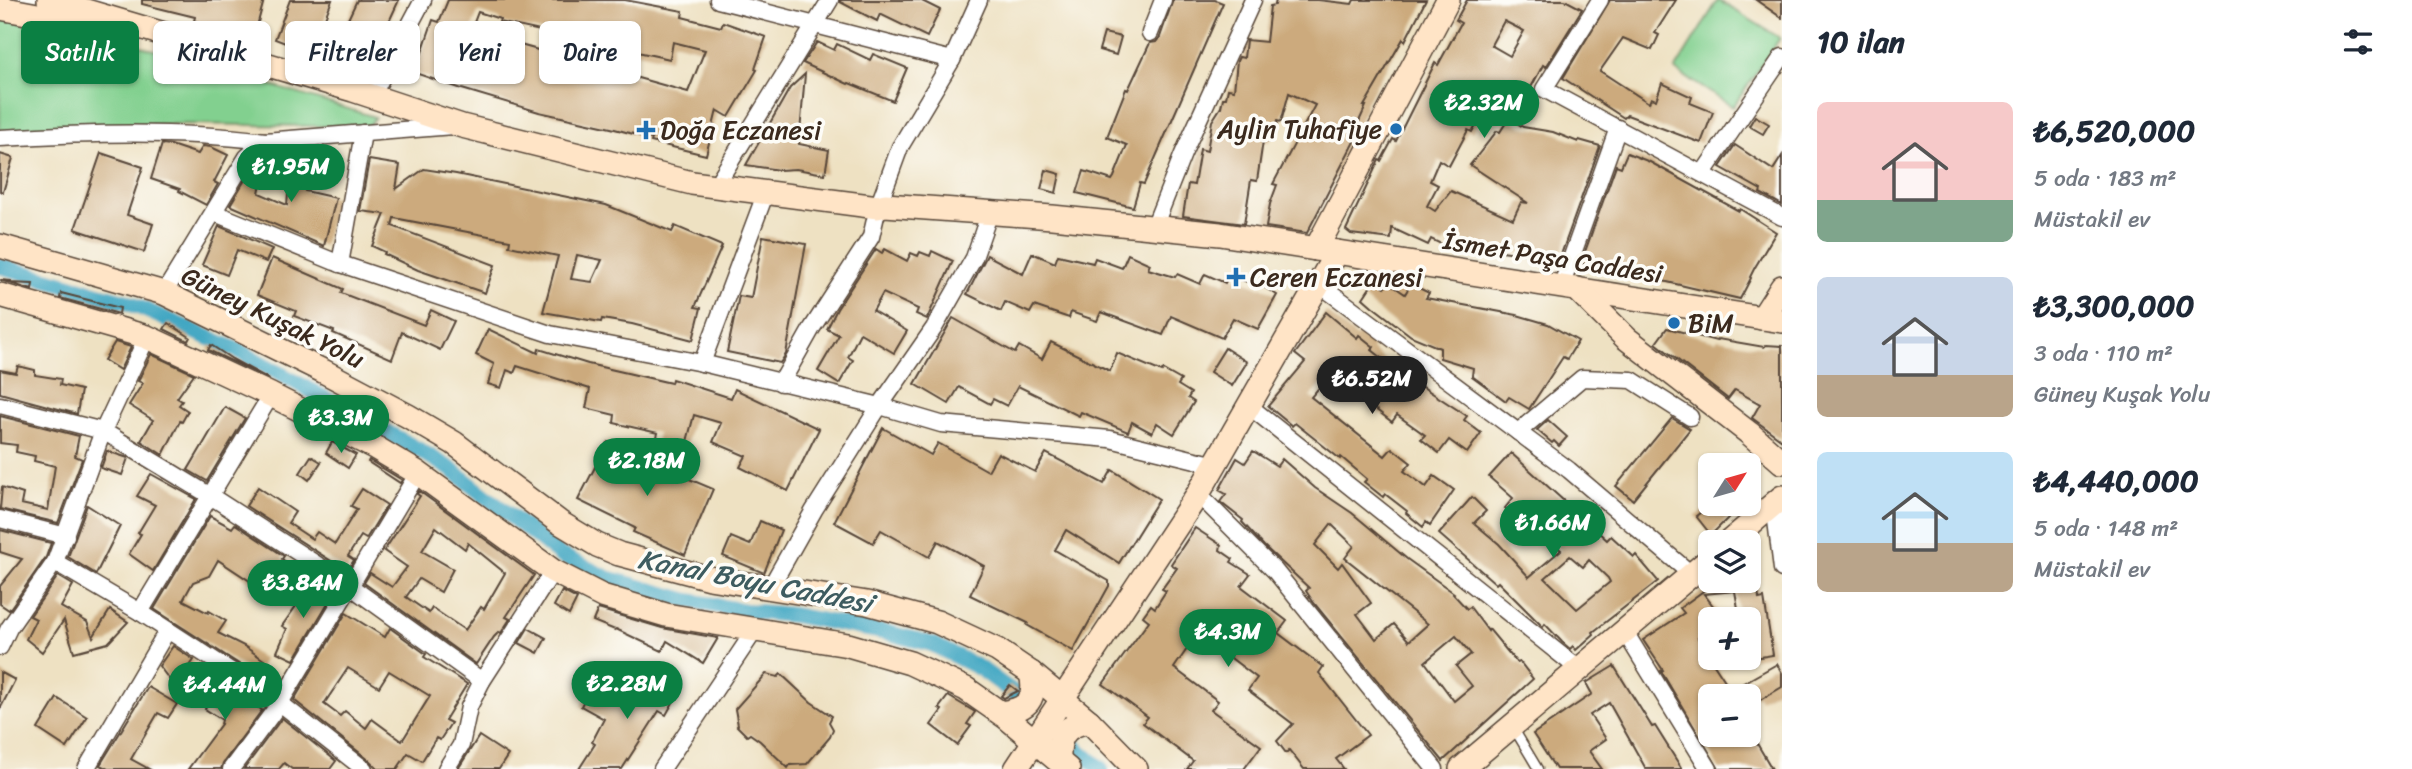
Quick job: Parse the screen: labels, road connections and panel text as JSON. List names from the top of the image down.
{
  "streets": {
    "main road": ["İsmet Paşa Caddesi", "Güney Kuşak Yolu"]
  },
  "water": ["Kanal Boyu Caddesi"],
  "places": {
    "other": ["Aylin Tuhafiye", "BiM"],
    "health": ["Doğa Eczanesi", "Ceren Eczanesi"]
  },
  "north": "top right",
  "page": {
    "heading": "10 ilan",
    "chip": [
      "Satılık",
      "Kiralık",
      "Filtreler",
      "Yeni",
      "Daire"
    ],
    "price": [
      "₺2.32M",
      "₺1.95M",
      "₺6.52M",
      "₺3.3M",
      "₺2.18M",
      "₺1.66M",
      "₺3.84M",
      "₺4.3M",
      "₺2.28M",
      "₺4.44M"
    ],
    "list": [
      {
        "name": "₺6,520,000",
        "note": "5 oda · 183 m² · Müstakil ev"
      },
      {
        "name": "₺3,300,000",
        "note": "3 oda · 110 m² · Güney Kuşak Yolu"
      },
      {
        "name": "₺4,440,000",
        "note": "5 oda · 148 m² · Müstakil ev"
      }
    ],
    "map_buttons": ["+", "−"]
  }
}
